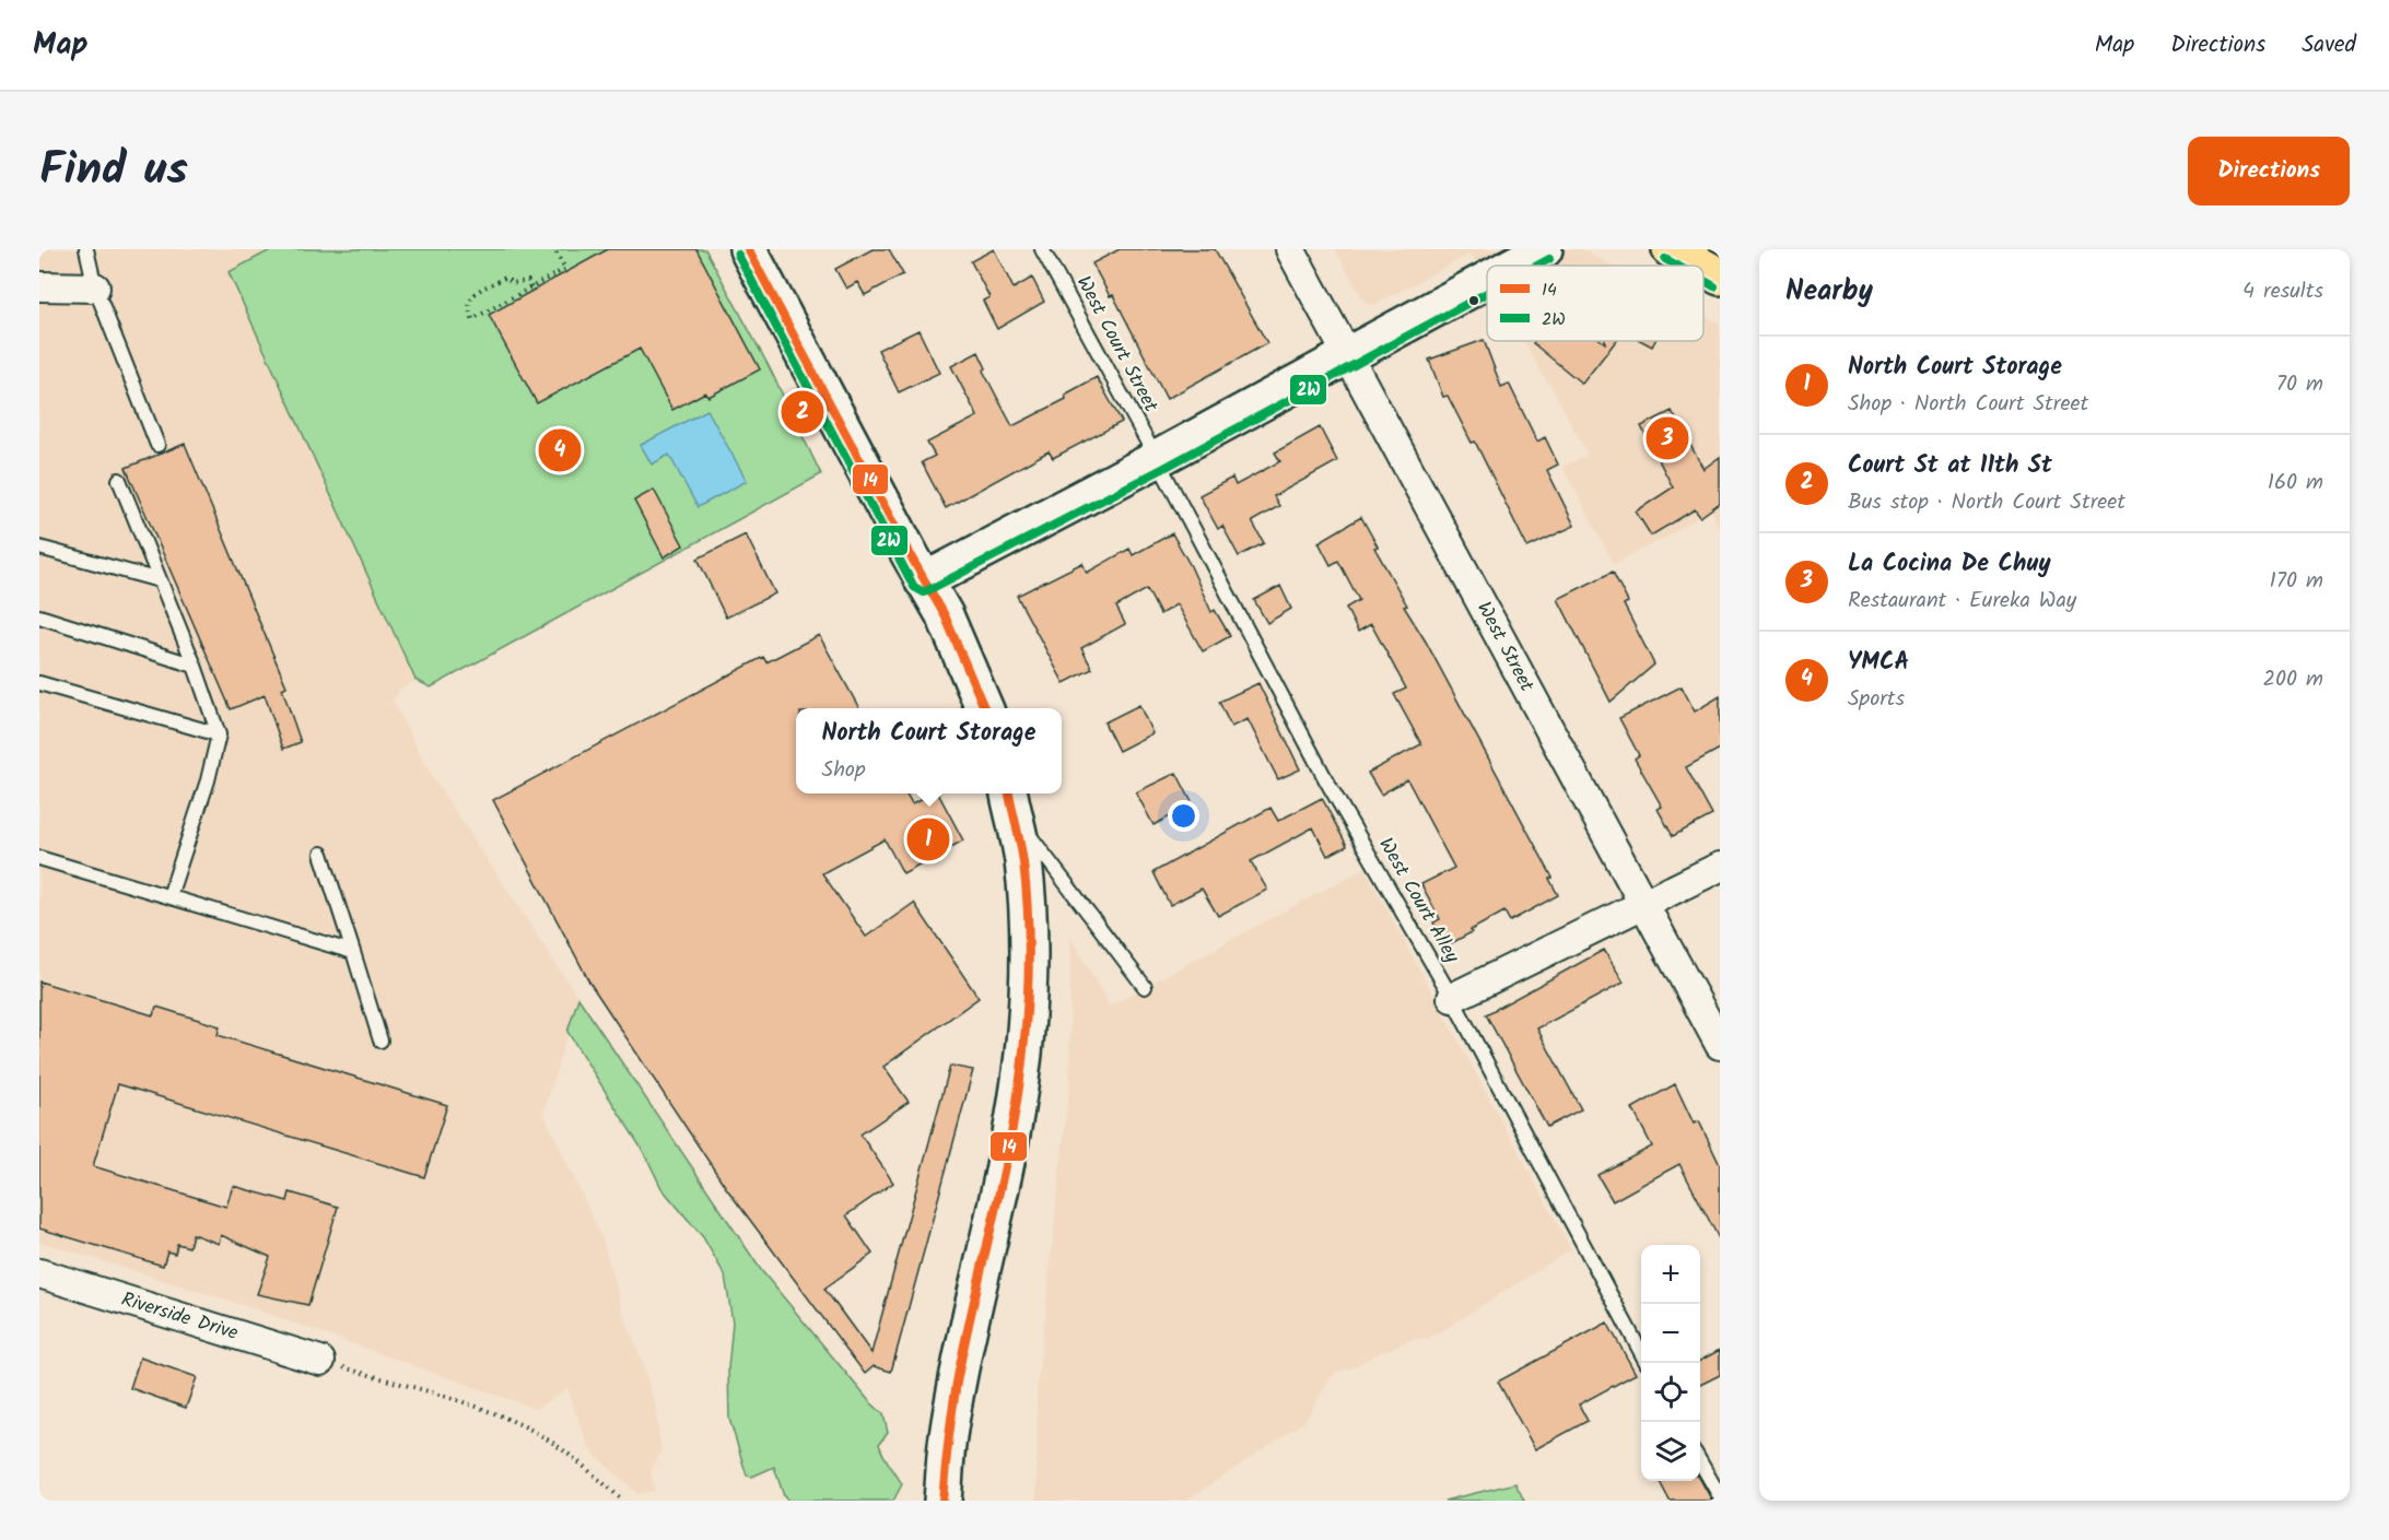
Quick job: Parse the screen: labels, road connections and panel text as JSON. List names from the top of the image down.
{
  "streets": {
    "street": ["West Street", "Riverside Drive"],
    "lane": ["West Court Street", "West Court Alley"]
  },
  "crossings": [
    ["West Court Street", "West Court Alley"]
  ],
  "lines": ["transit line 14", "transit line 2W"],
  "legend": ["14", "2W"],
  "page": {
    "header": "Map",
    "nav": ["Map", "Directions", "Saved"],
    "title": "Find us",
    "buttons": "Directions",
    "heading": ["Nearby", "4 results"],
    "list": [
      {
        "mark": "1",
        "name": "North Court Storage",
        "note": "Shop · North Court Street",
        "value": "70 m"
      },
      {
        "mark": "2",
        "name": "Court St at 11th St",
        "note": "Bus stop · North Court Street",
        "value": "160 m"
      },
      {
        "mark": "3",
        "name": "La Cocina De Chuy",
        "note": "Restaurant · Eureka Way",
        "value": "170 m"
      },
      {
        "mark": "4",
        "name": "YMCA",
        "note": "Sports",
        "value": "200 m"
      }
    ],
    "pins": [
      "2",
      "3",
      "4",
      "1"
    ],
    "popup": ["North Court Storage", "Shop"],
    "map_buttons": ["+", "−"]
  }
}
